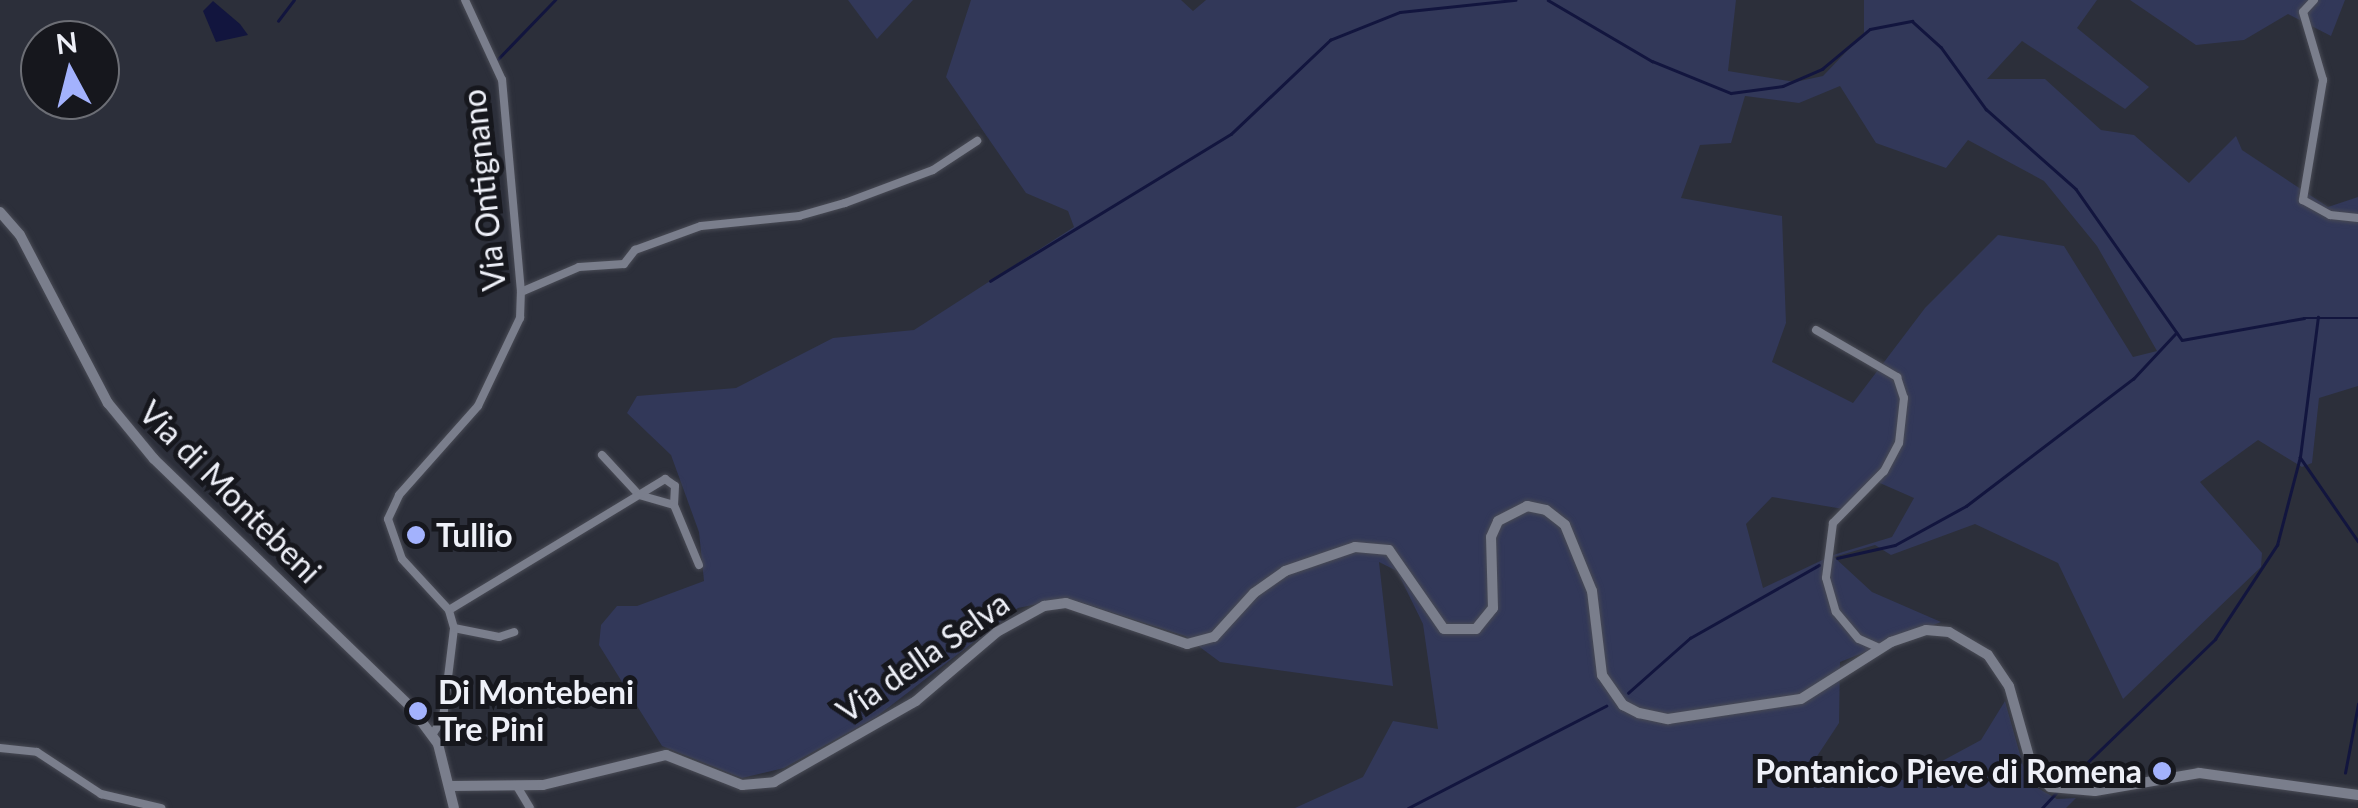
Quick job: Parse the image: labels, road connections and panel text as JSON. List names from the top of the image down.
{
  "streets": {
    "street": ["Via Ontignano", "Via di Montebeni", "Via della Selva"]
  },
  "crossings": [
    ["Via Ontignano", "Via di Montebeni"],
    ["Via di Montebeni", "Via della Selva"]
  ],
  "places": ["Tullio", "Di Montebeni Tre Pini", "Pontanico Pieve di Romena"],
  "north": "top"
}
